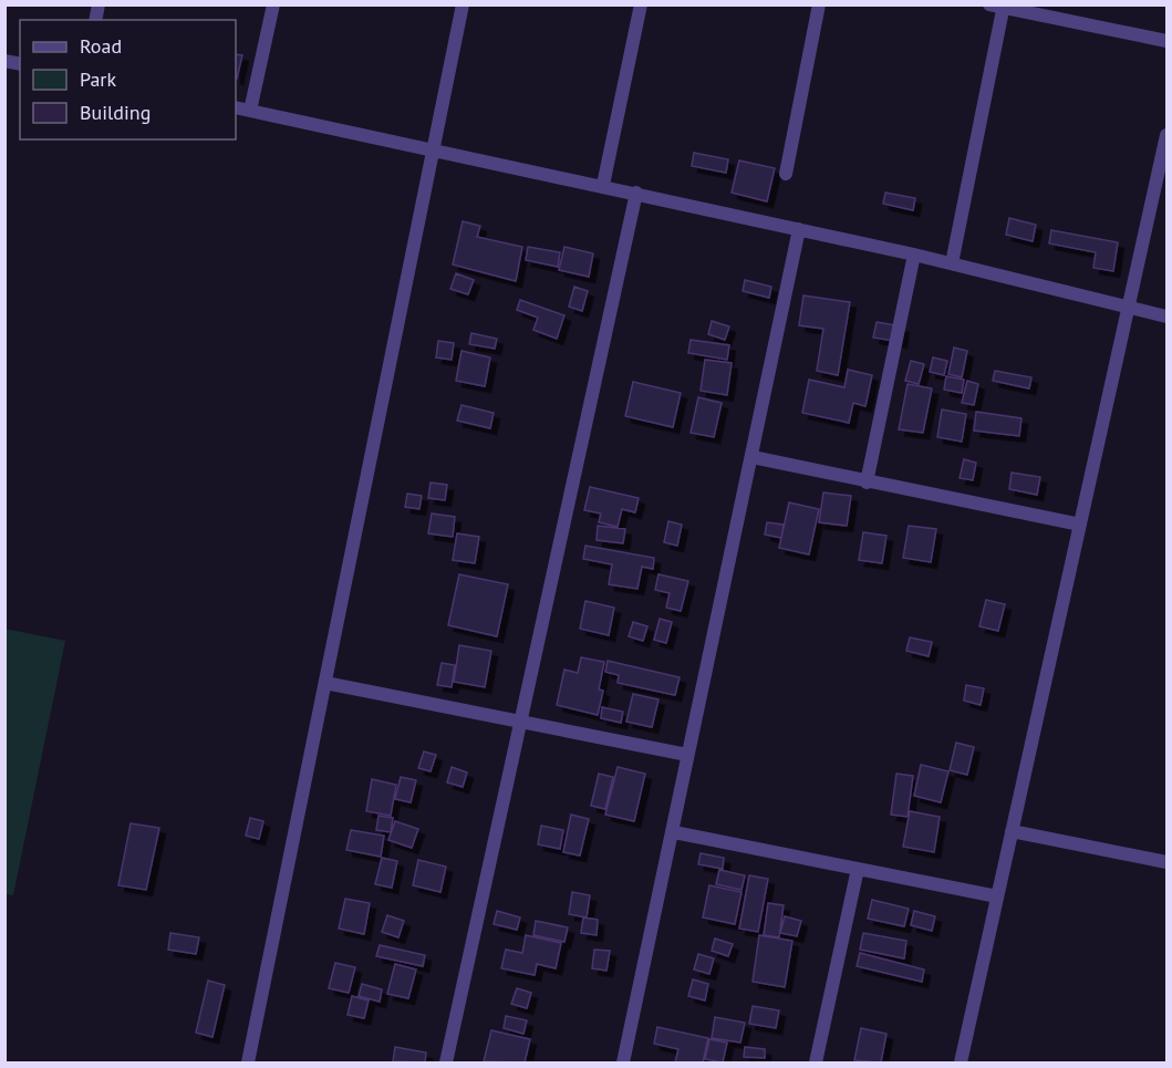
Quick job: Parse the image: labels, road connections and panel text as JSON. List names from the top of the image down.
{
  "legend": ["Road", "Park", "Building"]
}
